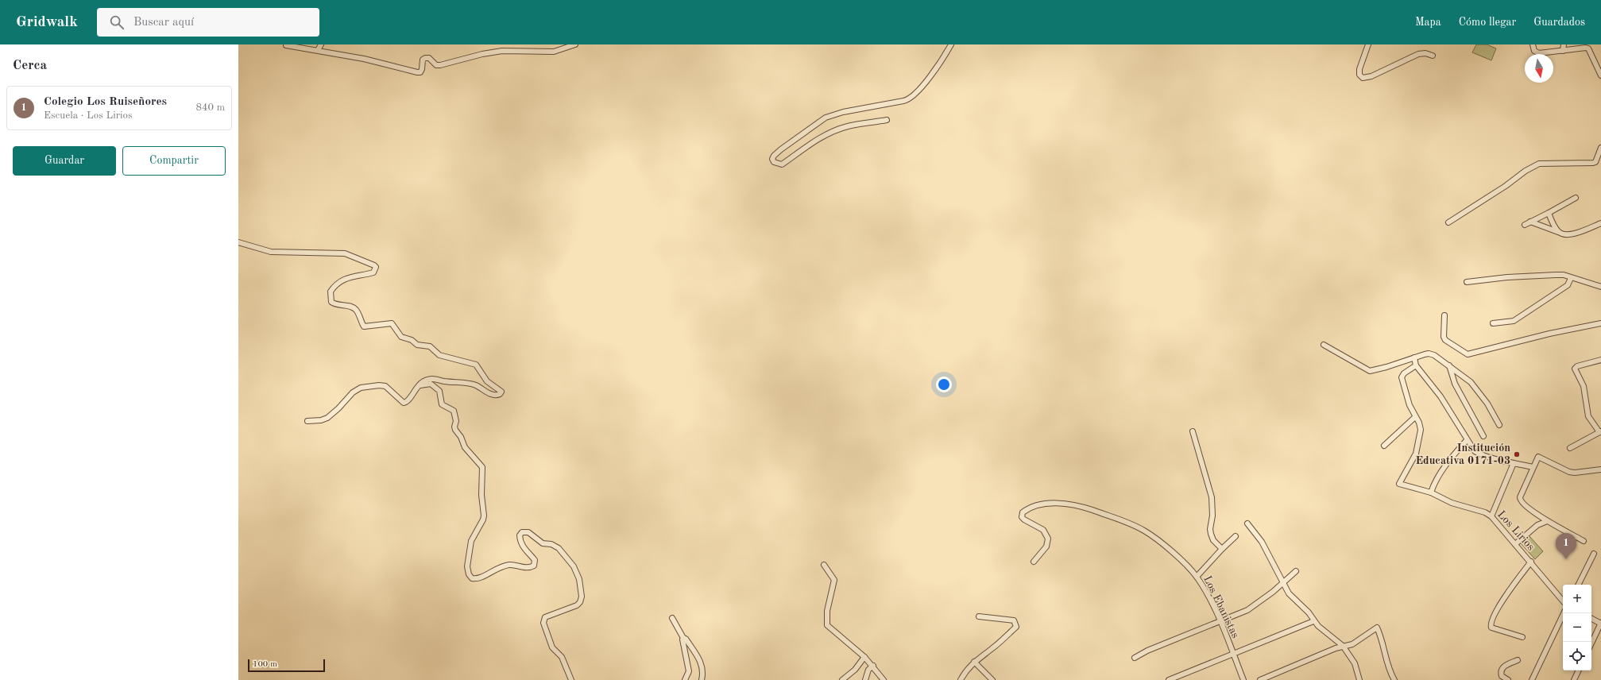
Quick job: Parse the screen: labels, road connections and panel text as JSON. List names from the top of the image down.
{
  "streets": {
    "street": ["Los Lirios", "Los Ebanistas"]
  },
  "places": ["Institución Educativa 0171-03"],
  "scale_bar": "100 m",
  "north": "bottom",
  "page": {
    "header": "Gridwalk",
    "search": "Buscar aquí",
    "nav": ["Mapa", "Cómo llegar", "Guardados"],
    "heading": "Cerca",
    "list": [
      {
        "mark": "1",
        "name": "Colegio Los Ruiseñores",
        "note": "Escuela · Los Lirios",
        "value": "840 m"
      }
    ],
    "buttons": ["Guardar", "Compartir"],
    "pins": "1",
    "map_buttons": ["+", "−"],
    "scale": "100 m"
  }
}
